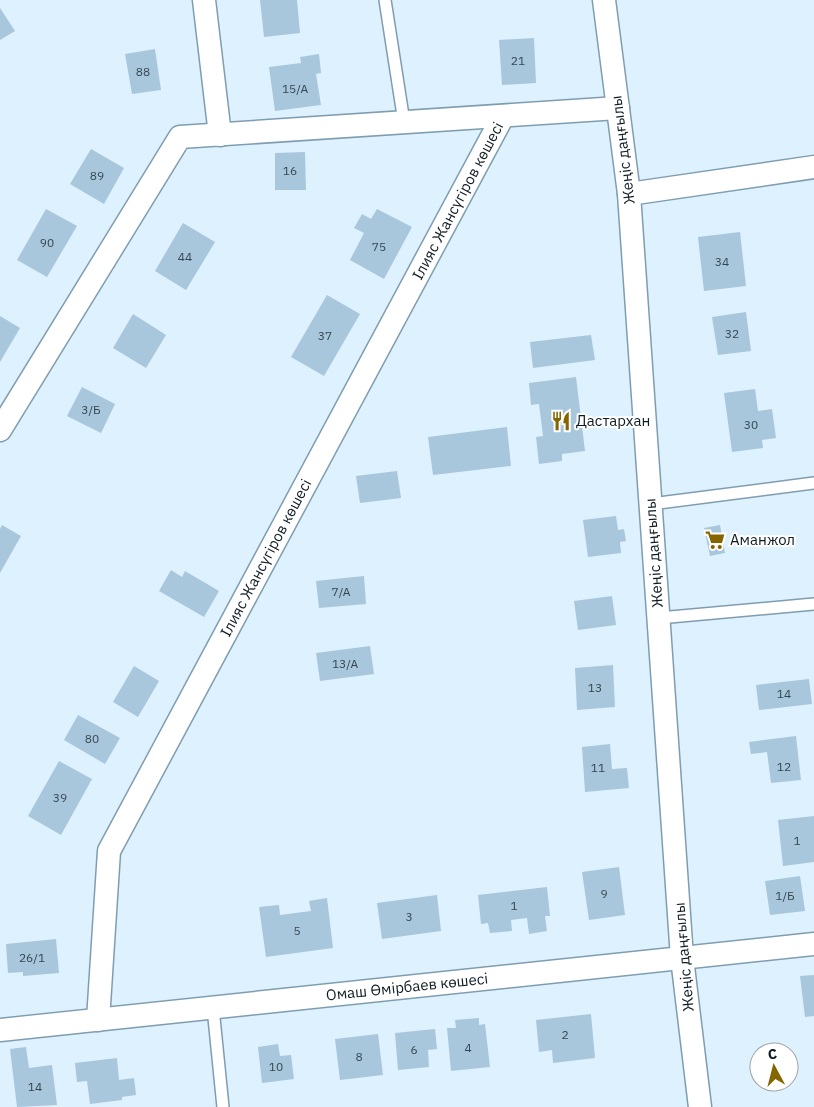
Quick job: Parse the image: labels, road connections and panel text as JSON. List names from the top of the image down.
{
  "streets": {
    "street": ["Жеңіс даңғылы", "Ілияс Жансүгіров көшесі", "Омаш Өмірбаев көшесі"]
  },
  "crossings": [
    ["Жеңіс даңғылы", "Ілияс Жансүгіров көшесі"],
    ["Жеңіс даңғылы", "Омаш Өмірбаев көшесі"],
    ["Ілияс Жансүгіров көшесі", "Омаш Өмірбаев көшесі"]
  ],
  "places": {
    "restaurant": ["Дастархан"],
    "supermarket": ["Аманжол"]
  },
  "house_numbers": [
    "21",
    "88",
    "15/А",
    "16",
    "89",
    "90",
    "75",
    "44",
    "34",
    "32",
    "37",
    "3/Б",
    "30",
    "7/А",
    "13/А",
    "13",
    "14",
    "80",
    "12",
    "11",
    "39",
    "1",
    "9",
    "1/Б",
    "1",
    "3",
    "5",
    "26/1",
    "2",
    "4",
    "6",
    "8",
    "10",
    "14"
  ],
  "north": "top"
}
